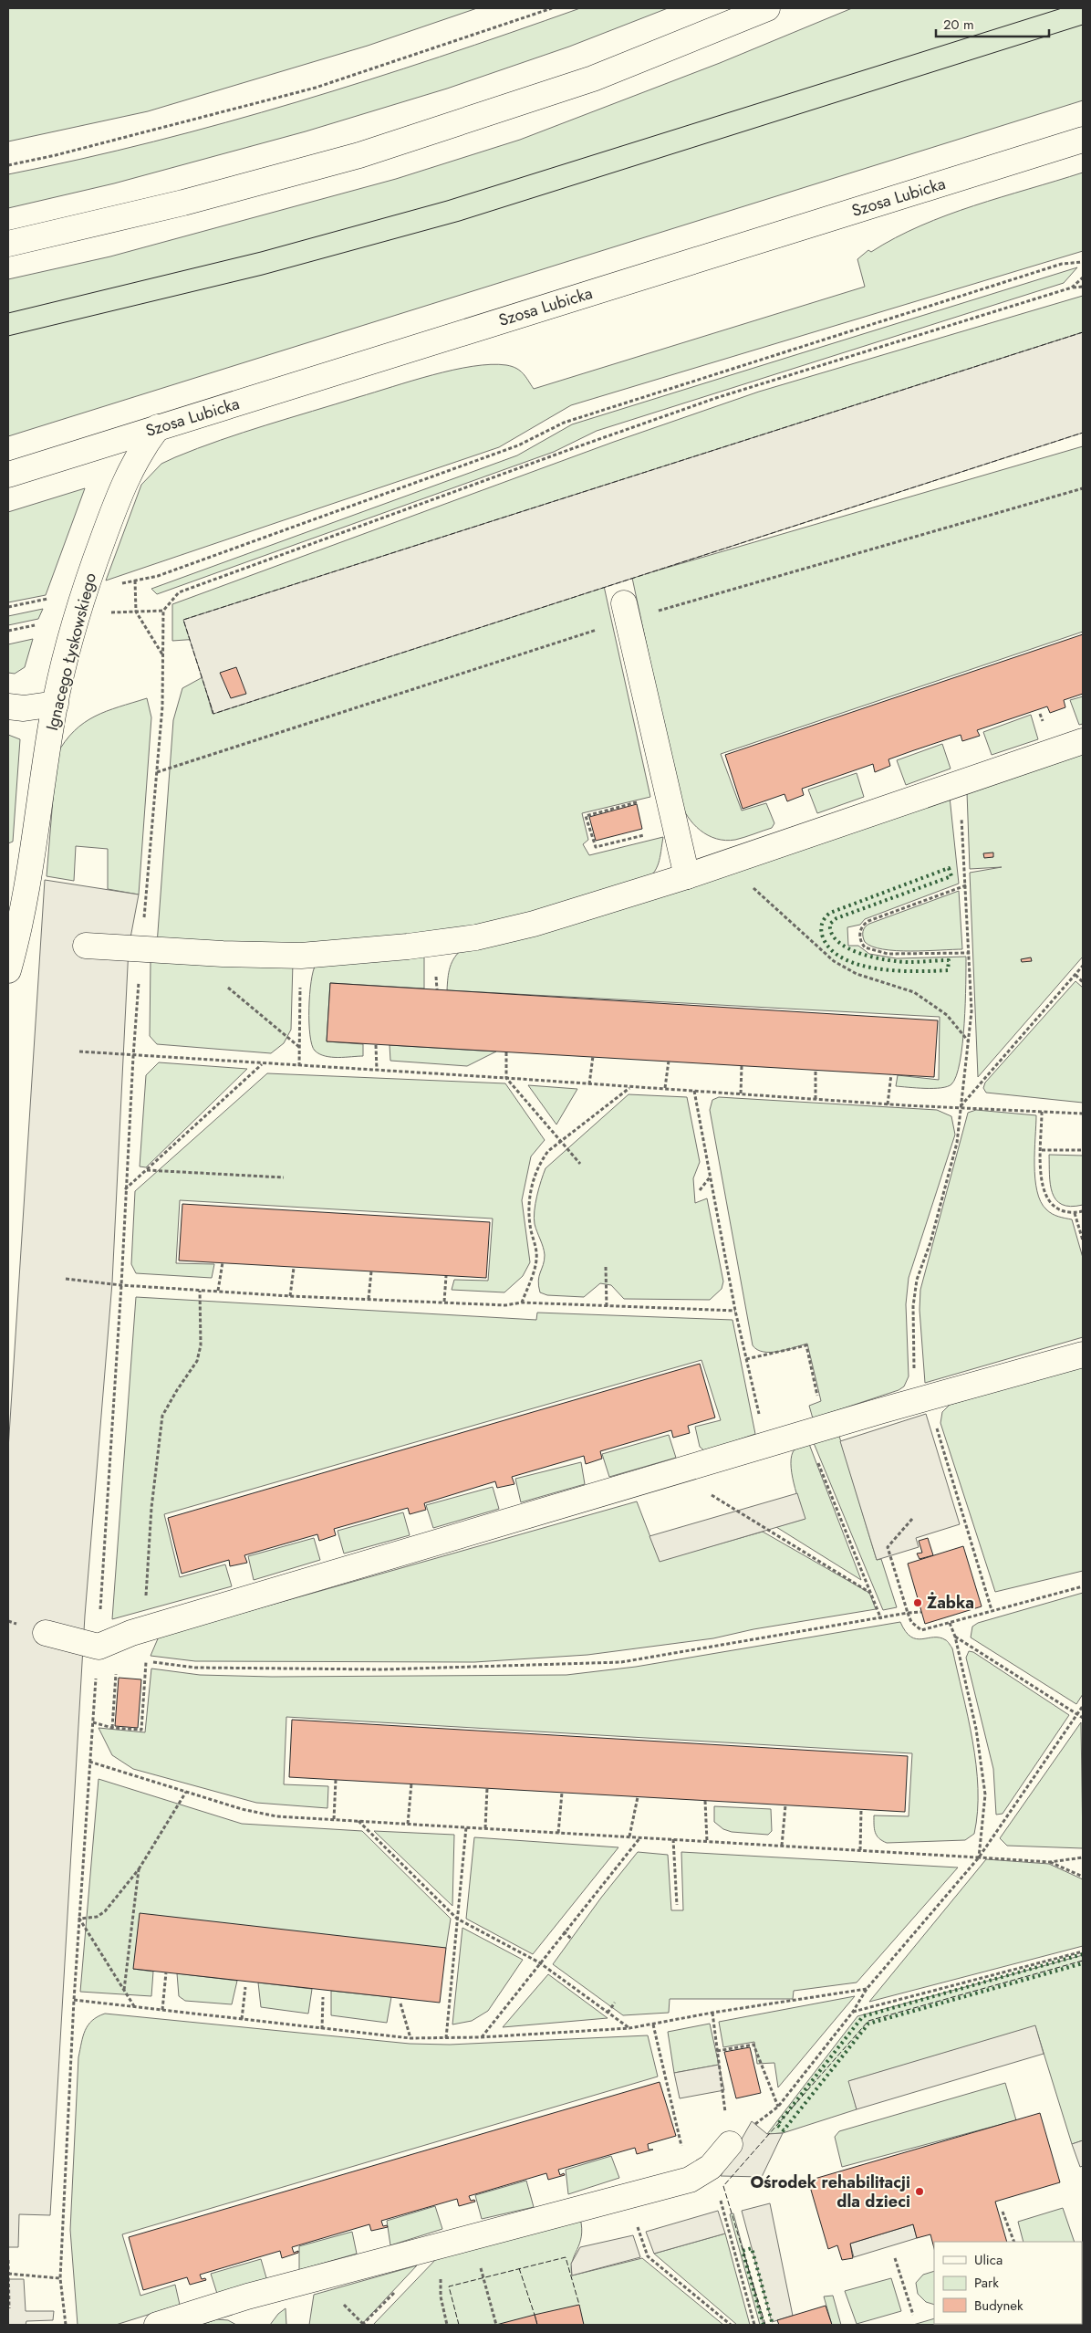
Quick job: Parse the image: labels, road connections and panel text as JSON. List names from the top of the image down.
{
  "streets": {
    "street": ["Szosa Lubicka", "Ignacego Łyskowskiego"]
  },
  "crossings": [
    ["Szosa Lubicka", "Ignacego Łyskowskiego"]
  ],
  "places": ["Żabka", "Ośrodek rehabilitacji dla dzieci"],
  "legend": ["Ulica", "Park", "Budynek"],
  "scale_bar": "20 m"
}
